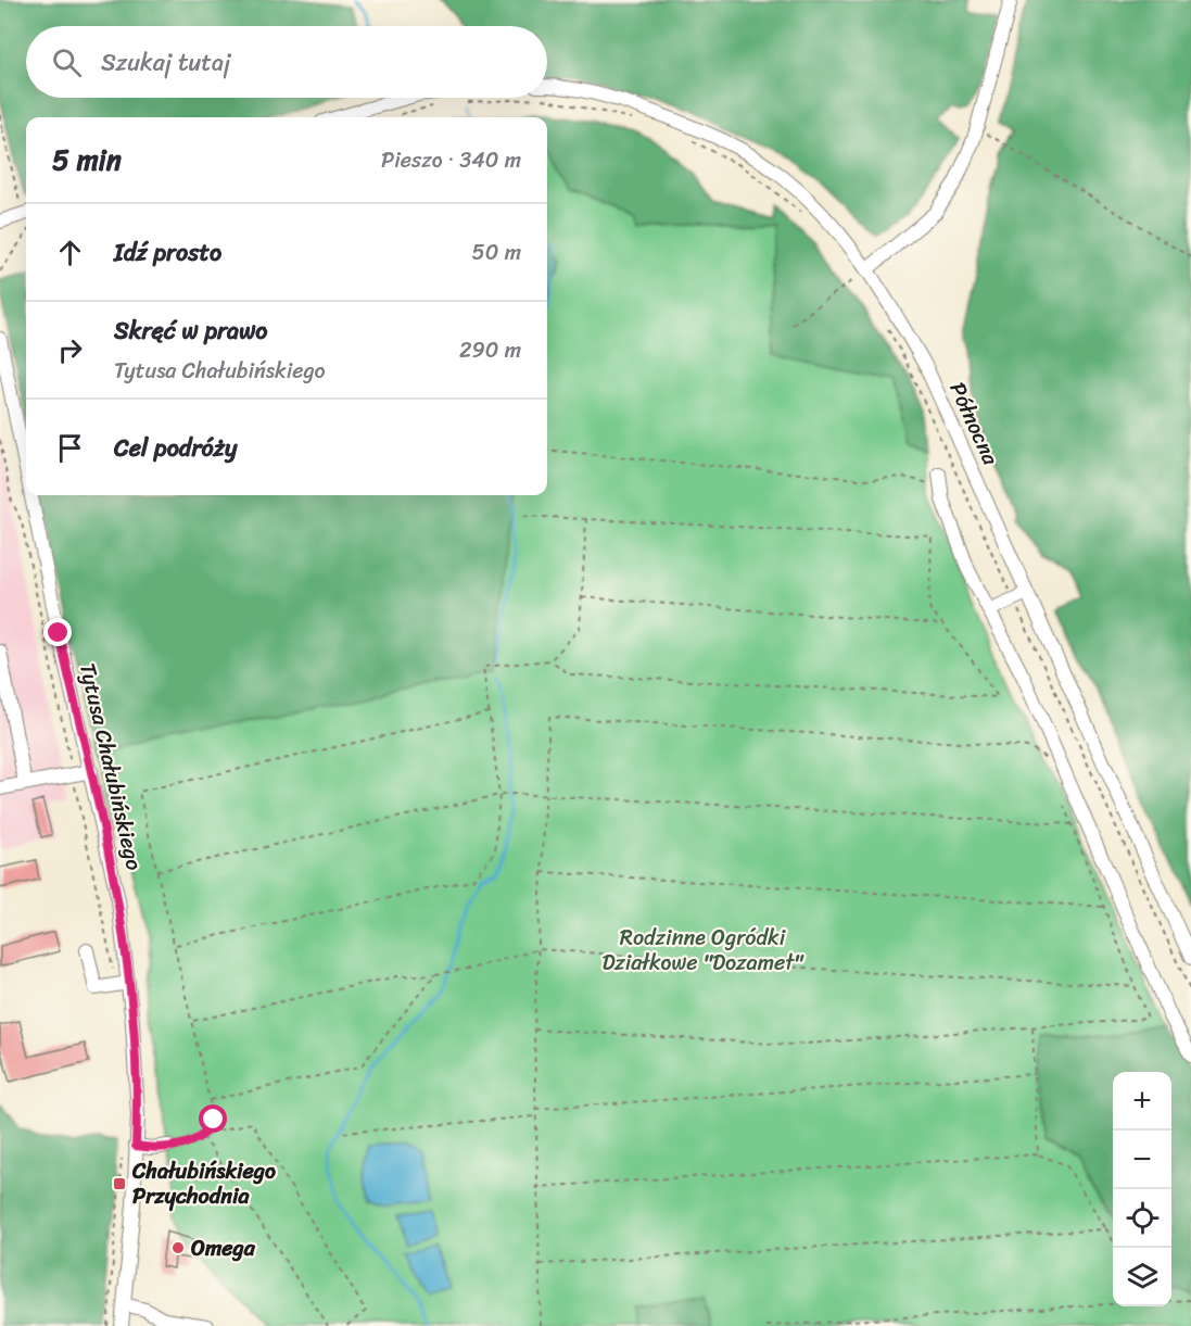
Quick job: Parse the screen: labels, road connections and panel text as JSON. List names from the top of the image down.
{
  "streets": {
    "street": ["Północna", "Tytusa Chałubińskiego"]
  },
  "parks": ["Rodzinne Ogródki Działkowe \"Dozamet\""],
  "places": {
    "transit": ["Chałubińskiego Przychodnia"],
    "other": ["Omega"]
  },
  "page": {
    "search": "Szukaj tutaj",
    "heading": ["5 min", "Pieszo · 340 m"],
    "list": [
      ["Idź prosto", "50 m"],
      ["Skręć w prawo", "Tytusa Chałubińskiego", "290 m"],
      "Cel podróży"
    ],
    "map_buttons": ["+", "−"]
  }
}
